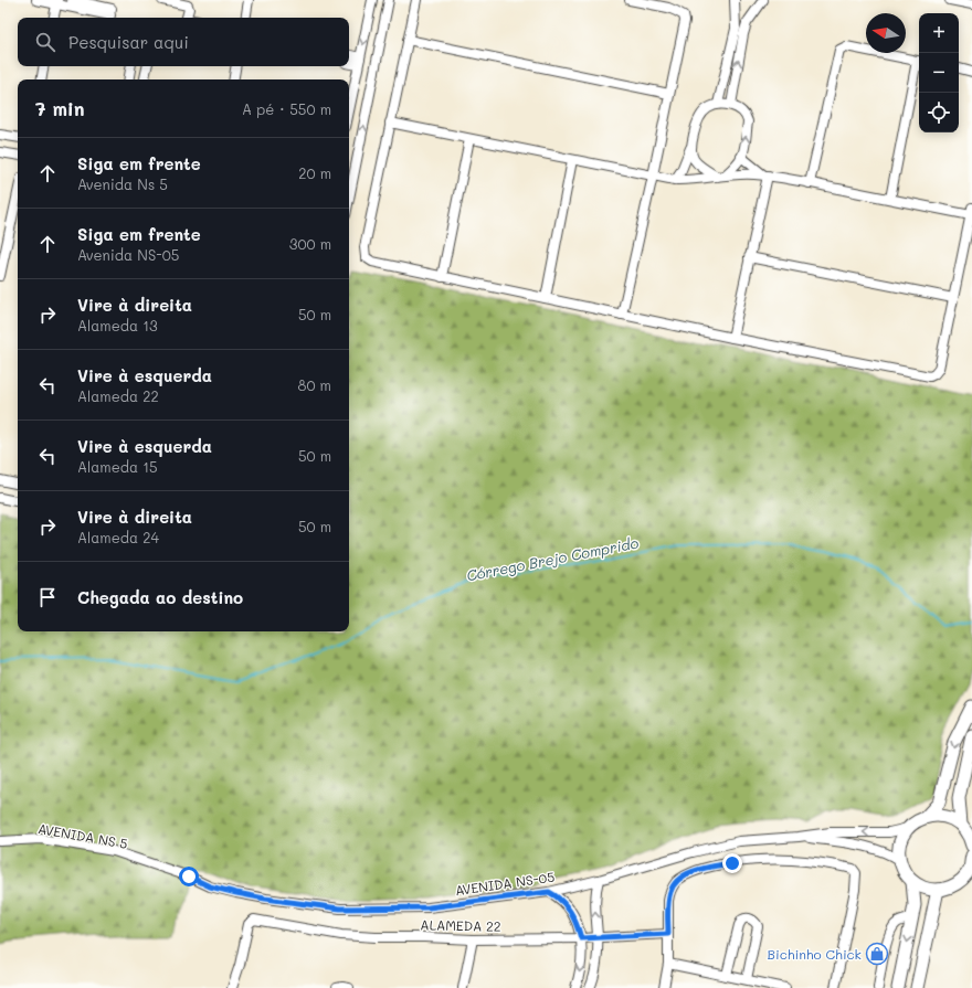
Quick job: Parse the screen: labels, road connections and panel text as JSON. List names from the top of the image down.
{
  "streets": {
    "street": ["AVENIDA NS 5", "AVENIDA NS-05", "ALAMEDA 22"]
  },
  "crossings": [
    ["AVENIDA NS 5", "AVENIDA NS-05"]
  ],
  "water": ["Córrego Brejo Comprido"],
  "places": {
    "shop": ["Bichinho Chick"]
  },
  "north": "left",
  "page": {
    "map_buttons": ["+", "−"],
    "search": "Pesquisar aqui",
    "heading": ["7 min", "A pé · 550 m"],
    "list": [
      ["Siga em frente", "Avenida Ns 5", "20 m"],
      ["Siga em frente", "Avenida NS-05", "300 m"],
      ["Vire à direita", "Alameda 13", "50 m"],
      ["Vire à esquerda", "Alameda 22", "80 m"],
      ["Vire à esquerda", "Alameda 15", "50 m"],
      ["Vire à direita", "Alameda 24", "50 m"],
      "Chegada ao destino"
    ]
  }
}
